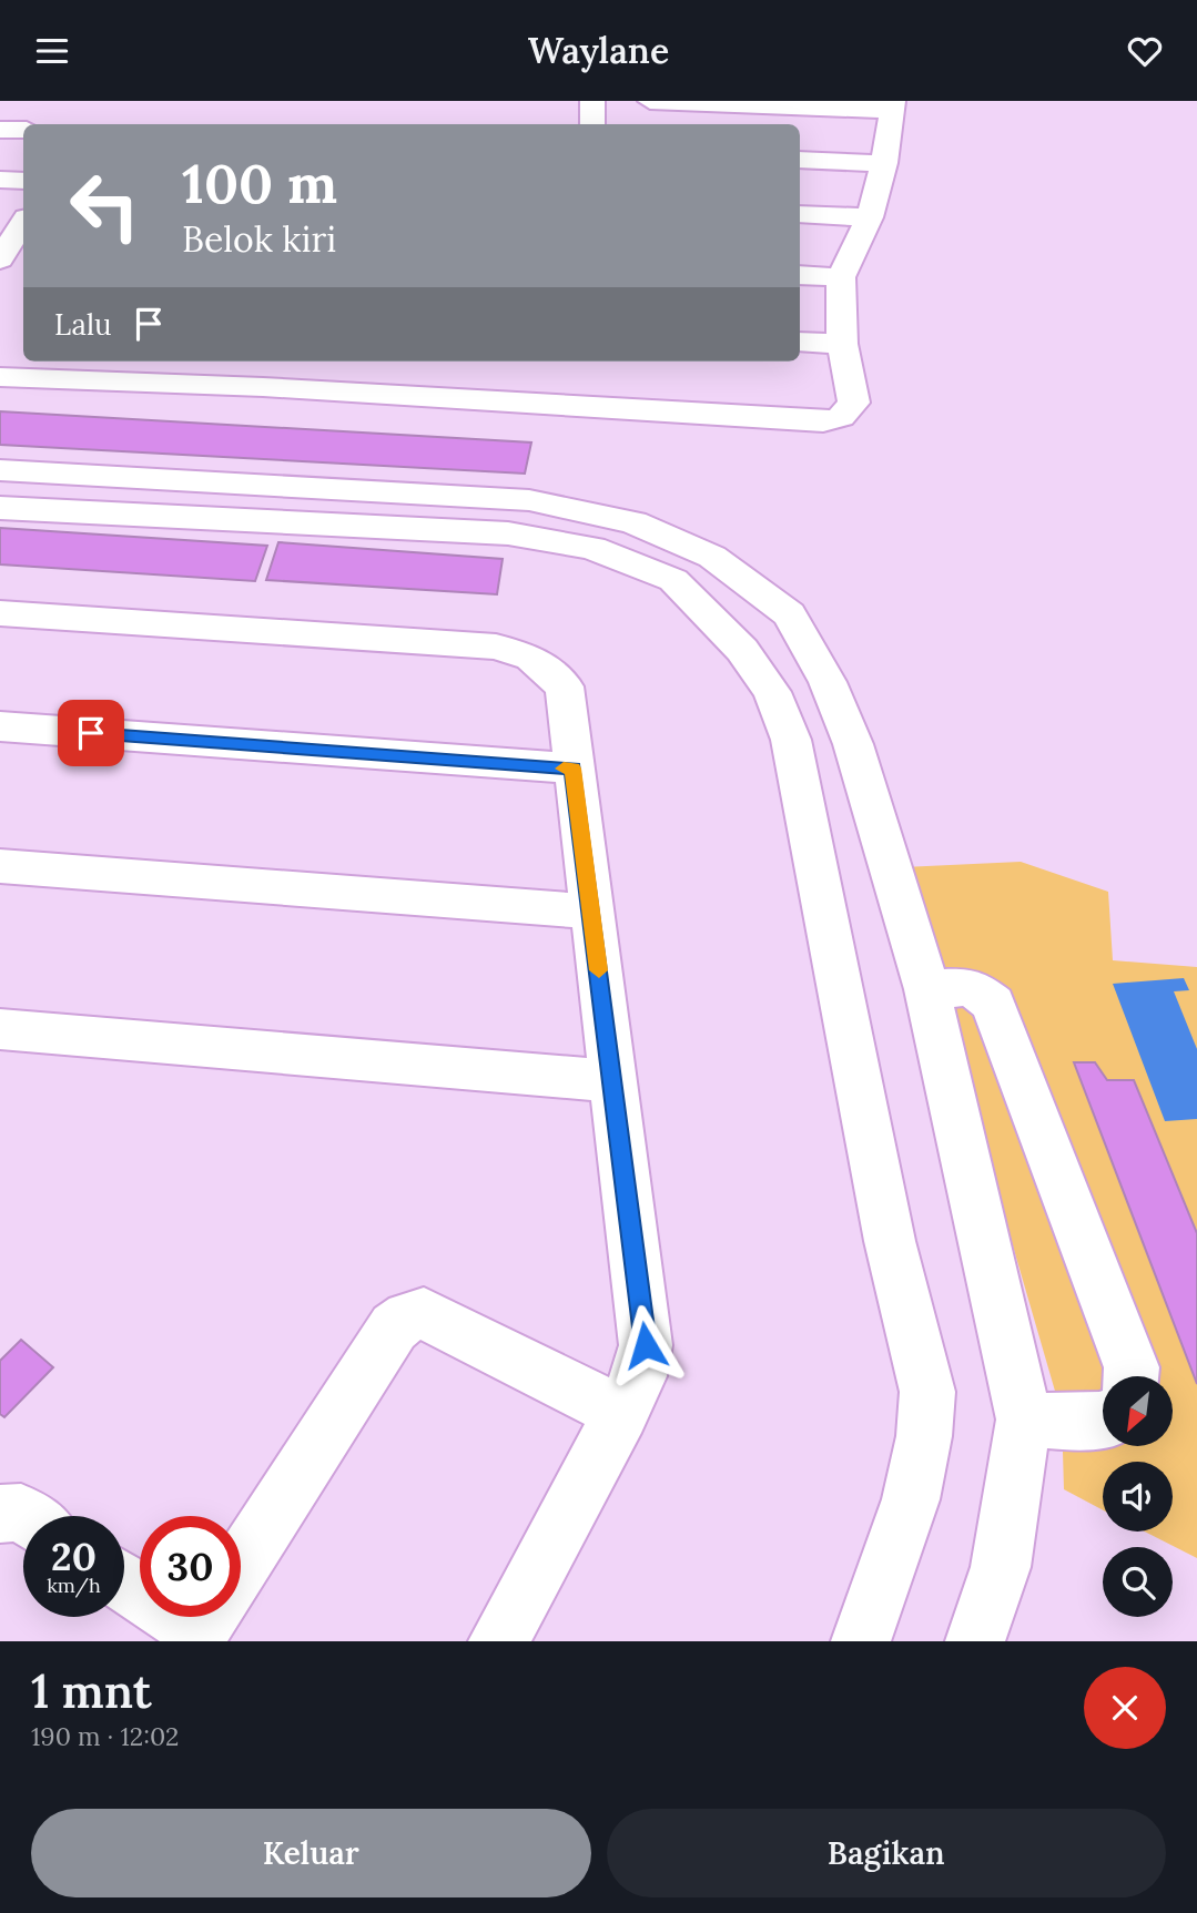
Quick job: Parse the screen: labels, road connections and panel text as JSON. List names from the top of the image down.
{
  "north": "bottom left",
  "page": {
    "header": "Waylane",
    "turn": ["100 m", "Belok kiri"],
    "then": "Lalu",
    "speed": "20 km/h",
    "limit": "30",
    "heading": ["1 mnt", "190 m · 12:02"],
    "buttons": ["Keluar", "Bagikan"]
  }
}
